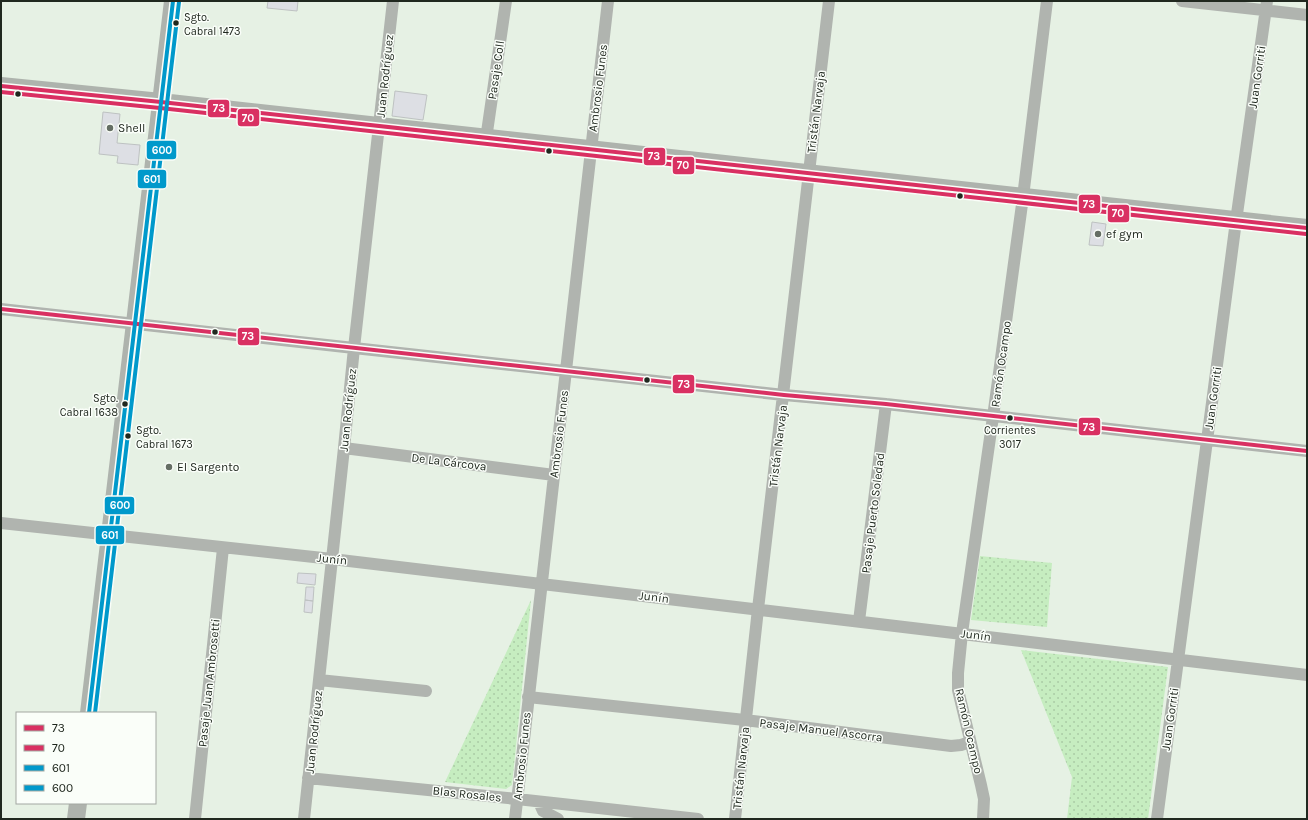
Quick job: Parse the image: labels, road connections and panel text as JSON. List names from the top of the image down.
{
  "streets": {
    "street": [
      "Pasaje Coll",
      "Juan Rodríguez",
      "Juan Gorriti",
      "Ambrosio Funes",
      "Tristán Narvaja",
      "Ramón Ocampo",
      "De La Cárcova",
      "Pasaje Puerto Soledad",
      "Junín",
      "Pasaje Juan Ambrosetti",
      "Pasaje Manuel Ascorra",
      "Blas Rosales"
    ]
  },
  "crossings": [
    ["Juan Rodríguez", "De La Cárcova"],
    ["Juan Rodríguez", "Junín"],
    ["Juan Rodríguez", "Blas Rosales"],
    ["Juan Gorriti", "Junín"],
    ["Ambrosio Funes", "De La Cárcova"],
    ["Ambrosio Funes", "Junín"],
    ["Ambrosio Funes", "Pasaje Manuel Ascorra"],
    ["Ambrosio Funes", "Blas Rosales"],
    ["Tristán Narvaja", "Junín"],
    ["Tristán Narvaja", "Pasaje Manuel Ascorra"],
    ["Ramón Ocampo", "Junín"],
    ["Ramón Ocampo", "Pasaje Manuel Ascorra"],
    ["Pasaje Puerto Soledad", "Junín"],
    ["Junín", "Pasaje Juan Ambrosetti"]
  ],
  "places": [
    "Sgto. Cabral 1473",
    "Shell",
    "ef gym",
    "Sgto. Cabral 1638",
    "Corrientes 3017",
    "Sgto. Cabral 1673",
    "El Sargento"
  ],
  "lines": [
    "transit line 601",
    "transit line 600",
    "transit line 73",
    "transit line 70"
  ],
  "legend": [
    "73",
    "70",
    "601",
    "600"
  ]
}
